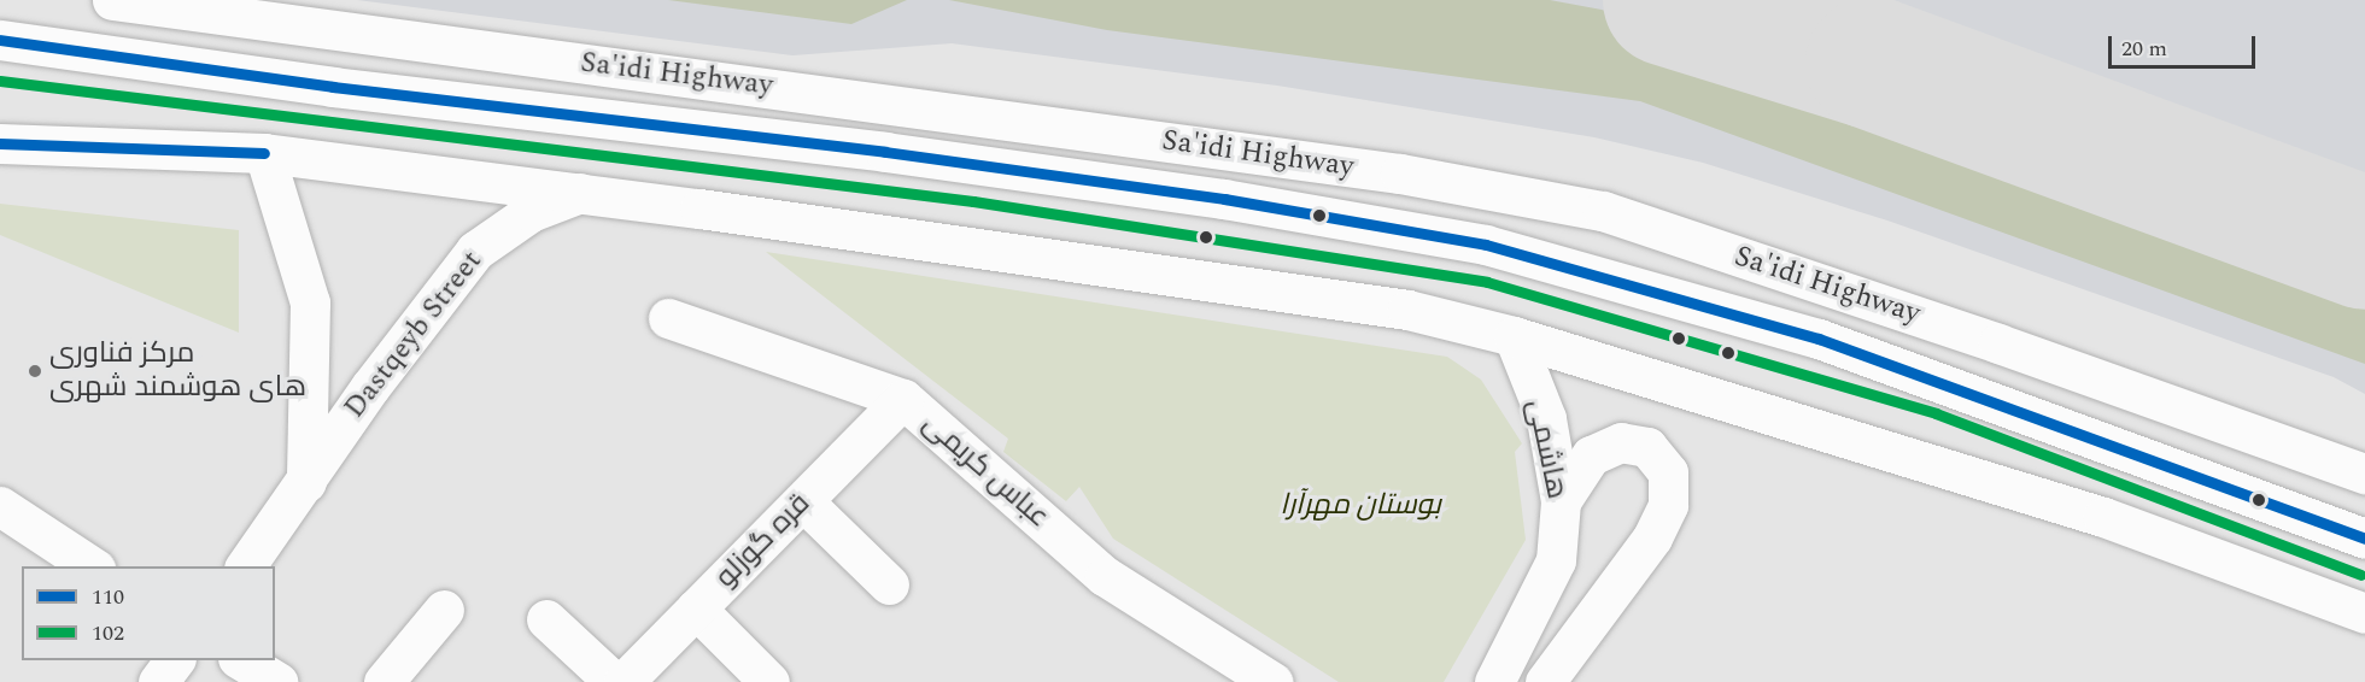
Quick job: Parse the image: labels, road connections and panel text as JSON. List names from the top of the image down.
{
  "streets": {
    "main road": [
      "Sa'idi Highway",
      "Dastqeyb Street",
      "هاشمی",
      "عباس کریمی",
      "قره گوزلو"
    ]
  },
  "crossings": [
    ["عباس کریمی", "قره گوزلو"]
  ],
  "parks": ["بوستان مهرآرا"],
  "places": ["مرکز فناوری های هوشمند شهری"],
  "lines": ["transit line 110", "transit line 102"],
  "legend": ["110", "102"],
  "scale_bar": "20 m"
}
